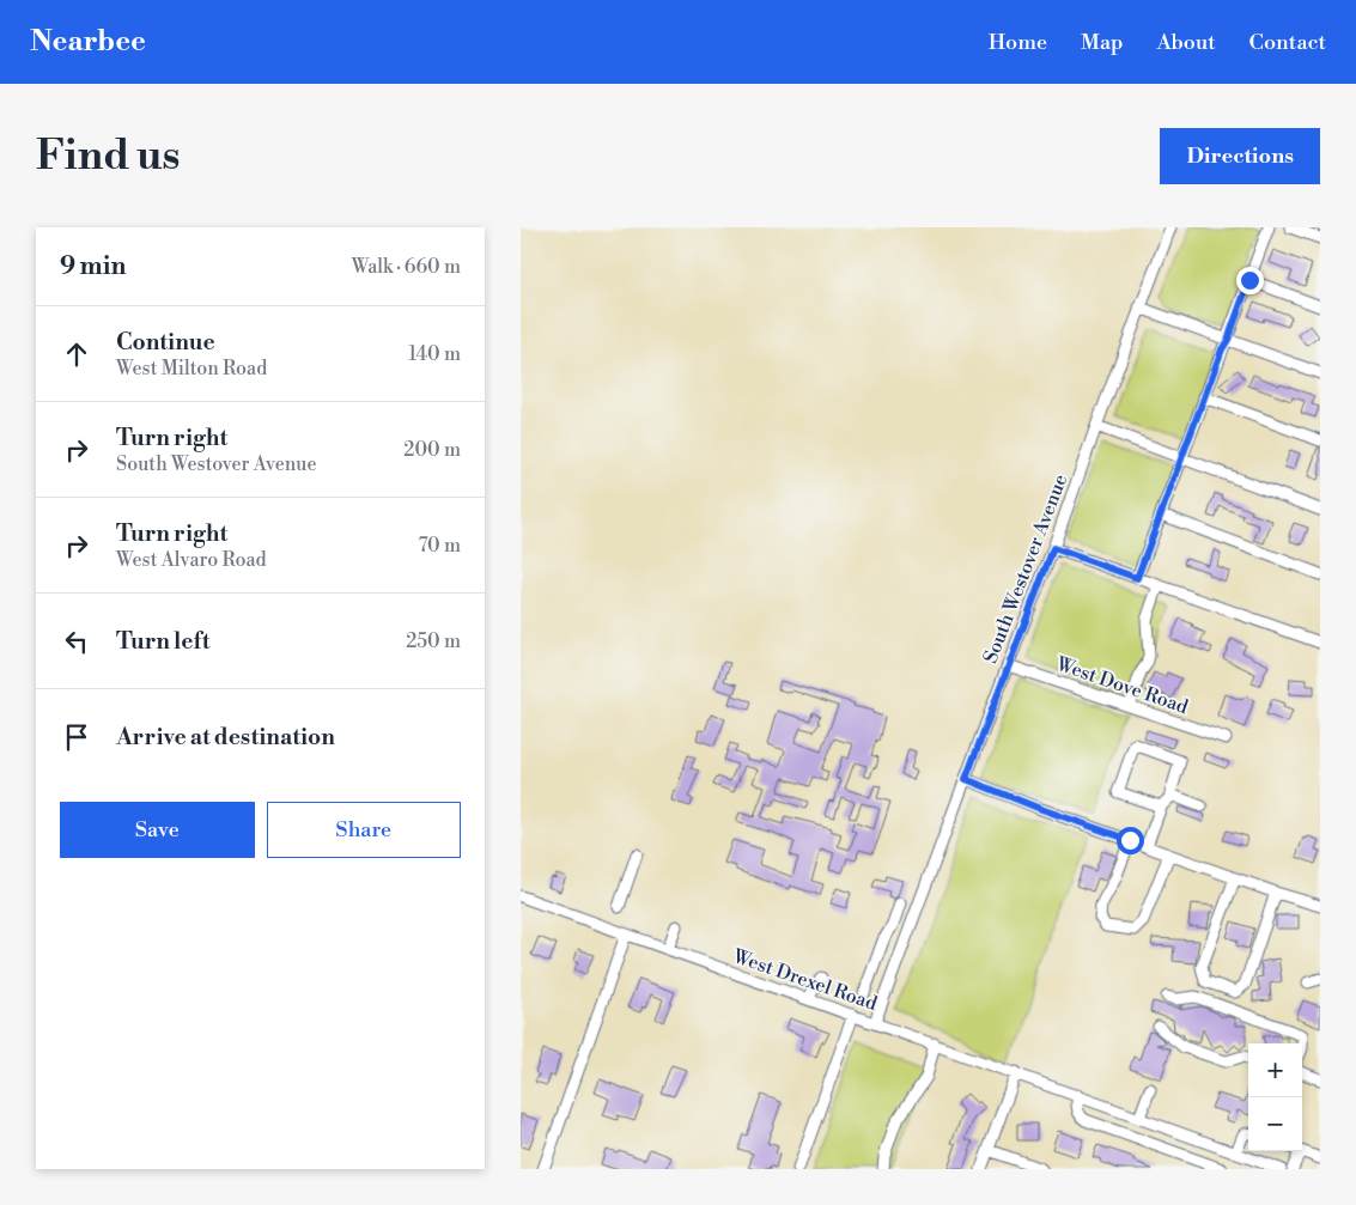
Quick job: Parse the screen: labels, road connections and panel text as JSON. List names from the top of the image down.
{
  "streets": {
    "street": ["South Westover Avenue", "West Dove Road", "West Drexel Road"]
  },
  "crossings": [
    ["South Westover Avenue", "West Dove Road"],
    ["South Westover Avenue", "West Drexel Road"]
  ],
  "page": {
    "header": "Nearbee",
    "nav": [
      "Home",
      "Map",
      "About",
      "Contact"
    ],
    "buttons": [
      "Directions",
      ["Save", "Share"]
    ],
    "title": "Find us",
    "heading": ["9 min", "Walk · 660 m"],
    "list": [
      ["Continue", "West Milton Road", "140 m"],
      ["Turn right", "South Westover Avenue", "200 m"],
      ["Turn right", "West Alvaro Road", "70 m"],
      ["Turn left", "250 m"],
      "Arrive at destination"
    ],
    "map_buttons": ["+", "−"]
  }
}
